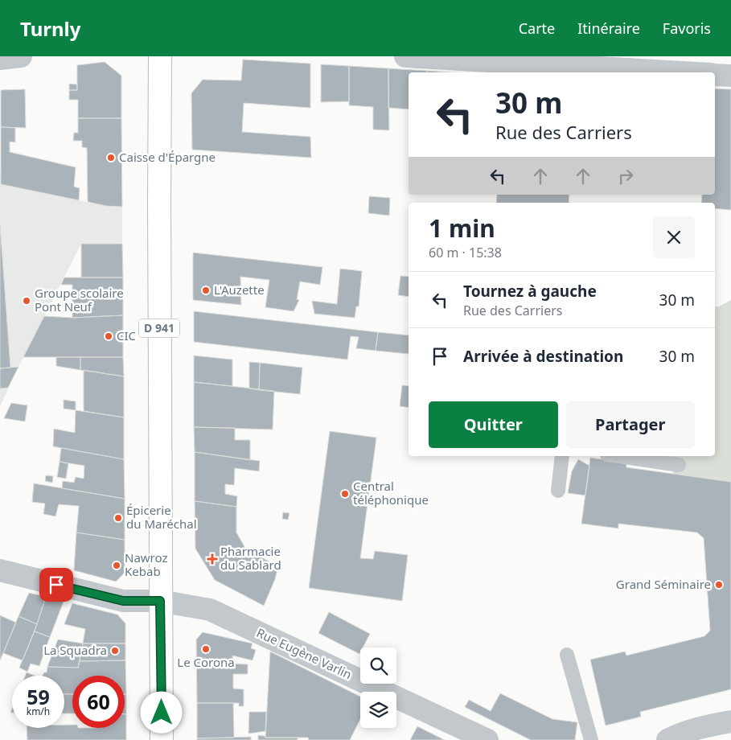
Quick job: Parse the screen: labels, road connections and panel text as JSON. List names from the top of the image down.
{
  "streets": {
    "main road": ["D 941"],
    "street": ["Rue Eugène Varlin"]
  },
  "crossings": [
    ["D 941", "Rue Eugène Varlin"]
  ],
  "places": {
    "other": [
      "Caisse d'Épargne",
      "L'Auzette",
      "Groupe scolaire Pont Neuf",
      "CIC",
      "Central téléphonique",
      "Épicerie du Maréchal",
      "Nawroz Kebab",
      "Grand Séminaire",
      "Le Corona",
      "La Squadra"
    ],
    "health": ["Pharmacie du Sablard"]
  },
  "page": {
    "header": "Turnly",
    "nav": ["Carte", "Itinéraire", "Favoris"],
    "turn": ["30 m", "Rue des Carriers"],
    "heading": ["1 min", "60 m · 15:38"],
    "list": [
      {
        "name": "Tournez à gauche",
        "note": "Rue des Carriers",
        "value": "30 m"
      },
      {
        "name": "Arrivée à destination",
        "value": "30 m"
      }
    ],
    "buttons": ["Quitter", "Partager"],
    "speed": "59 km/h",
    "limit": "60"
  }
}
